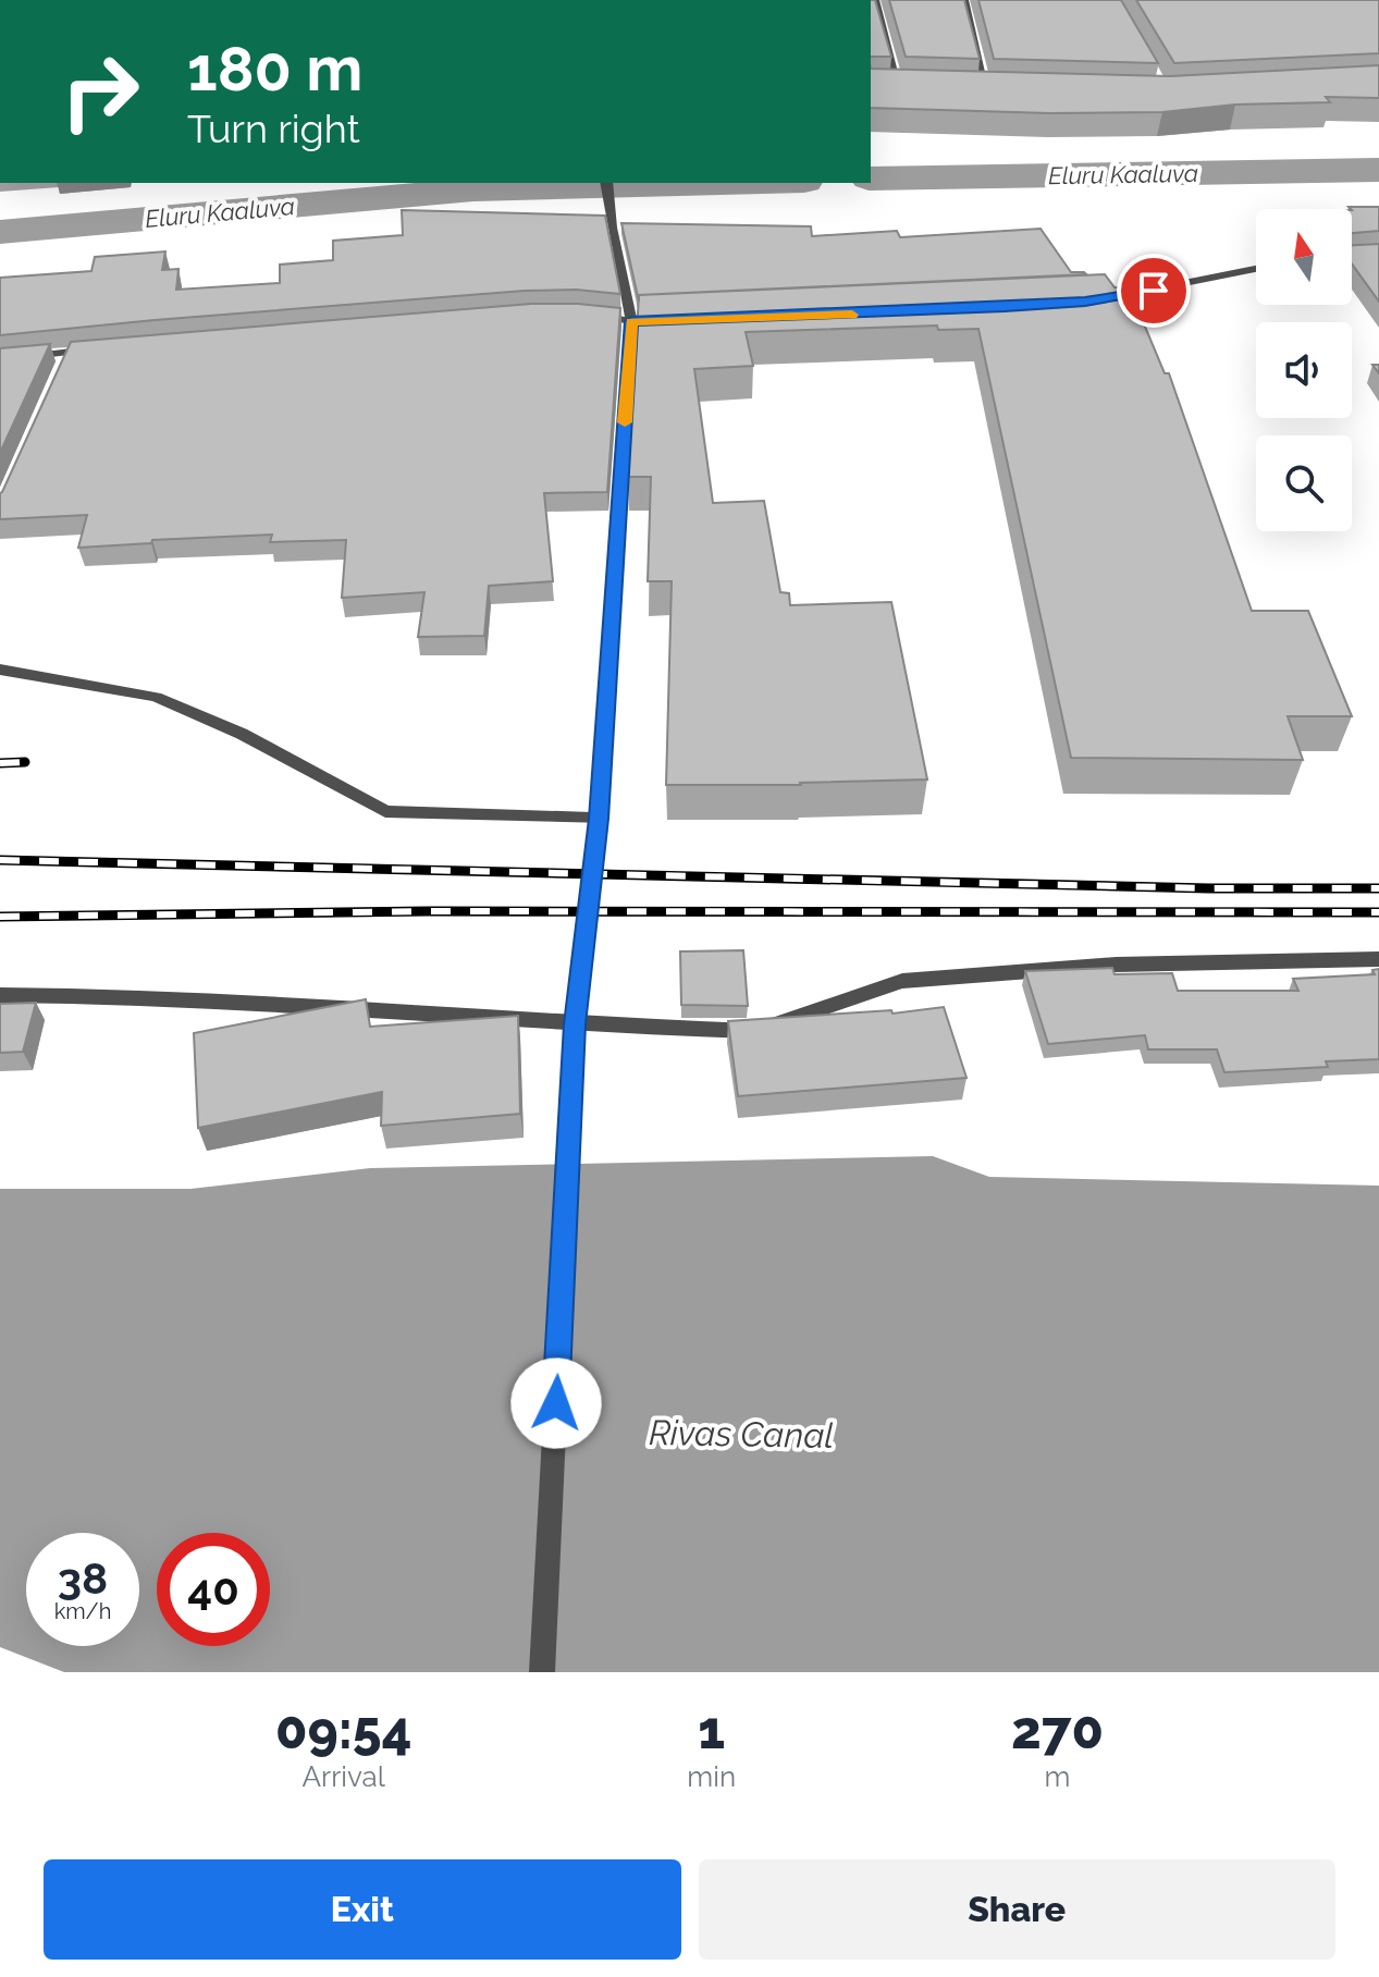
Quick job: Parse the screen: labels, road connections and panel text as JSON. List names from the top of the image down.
{
  "water": ["Eluru Kaaluva", "Rivas Canal"],
  "north": "top",
  "page": {
    "turn": ["180 m", "Turn right"],
    "speed": "38 km/h",
    "limit": "40",
    "eta": [
      "09:54",
      "Arrival",
      "1",
      "min",
      "270",
      "m"
    ],
    "buttons": ["Exit", "Share"]
  }
}
